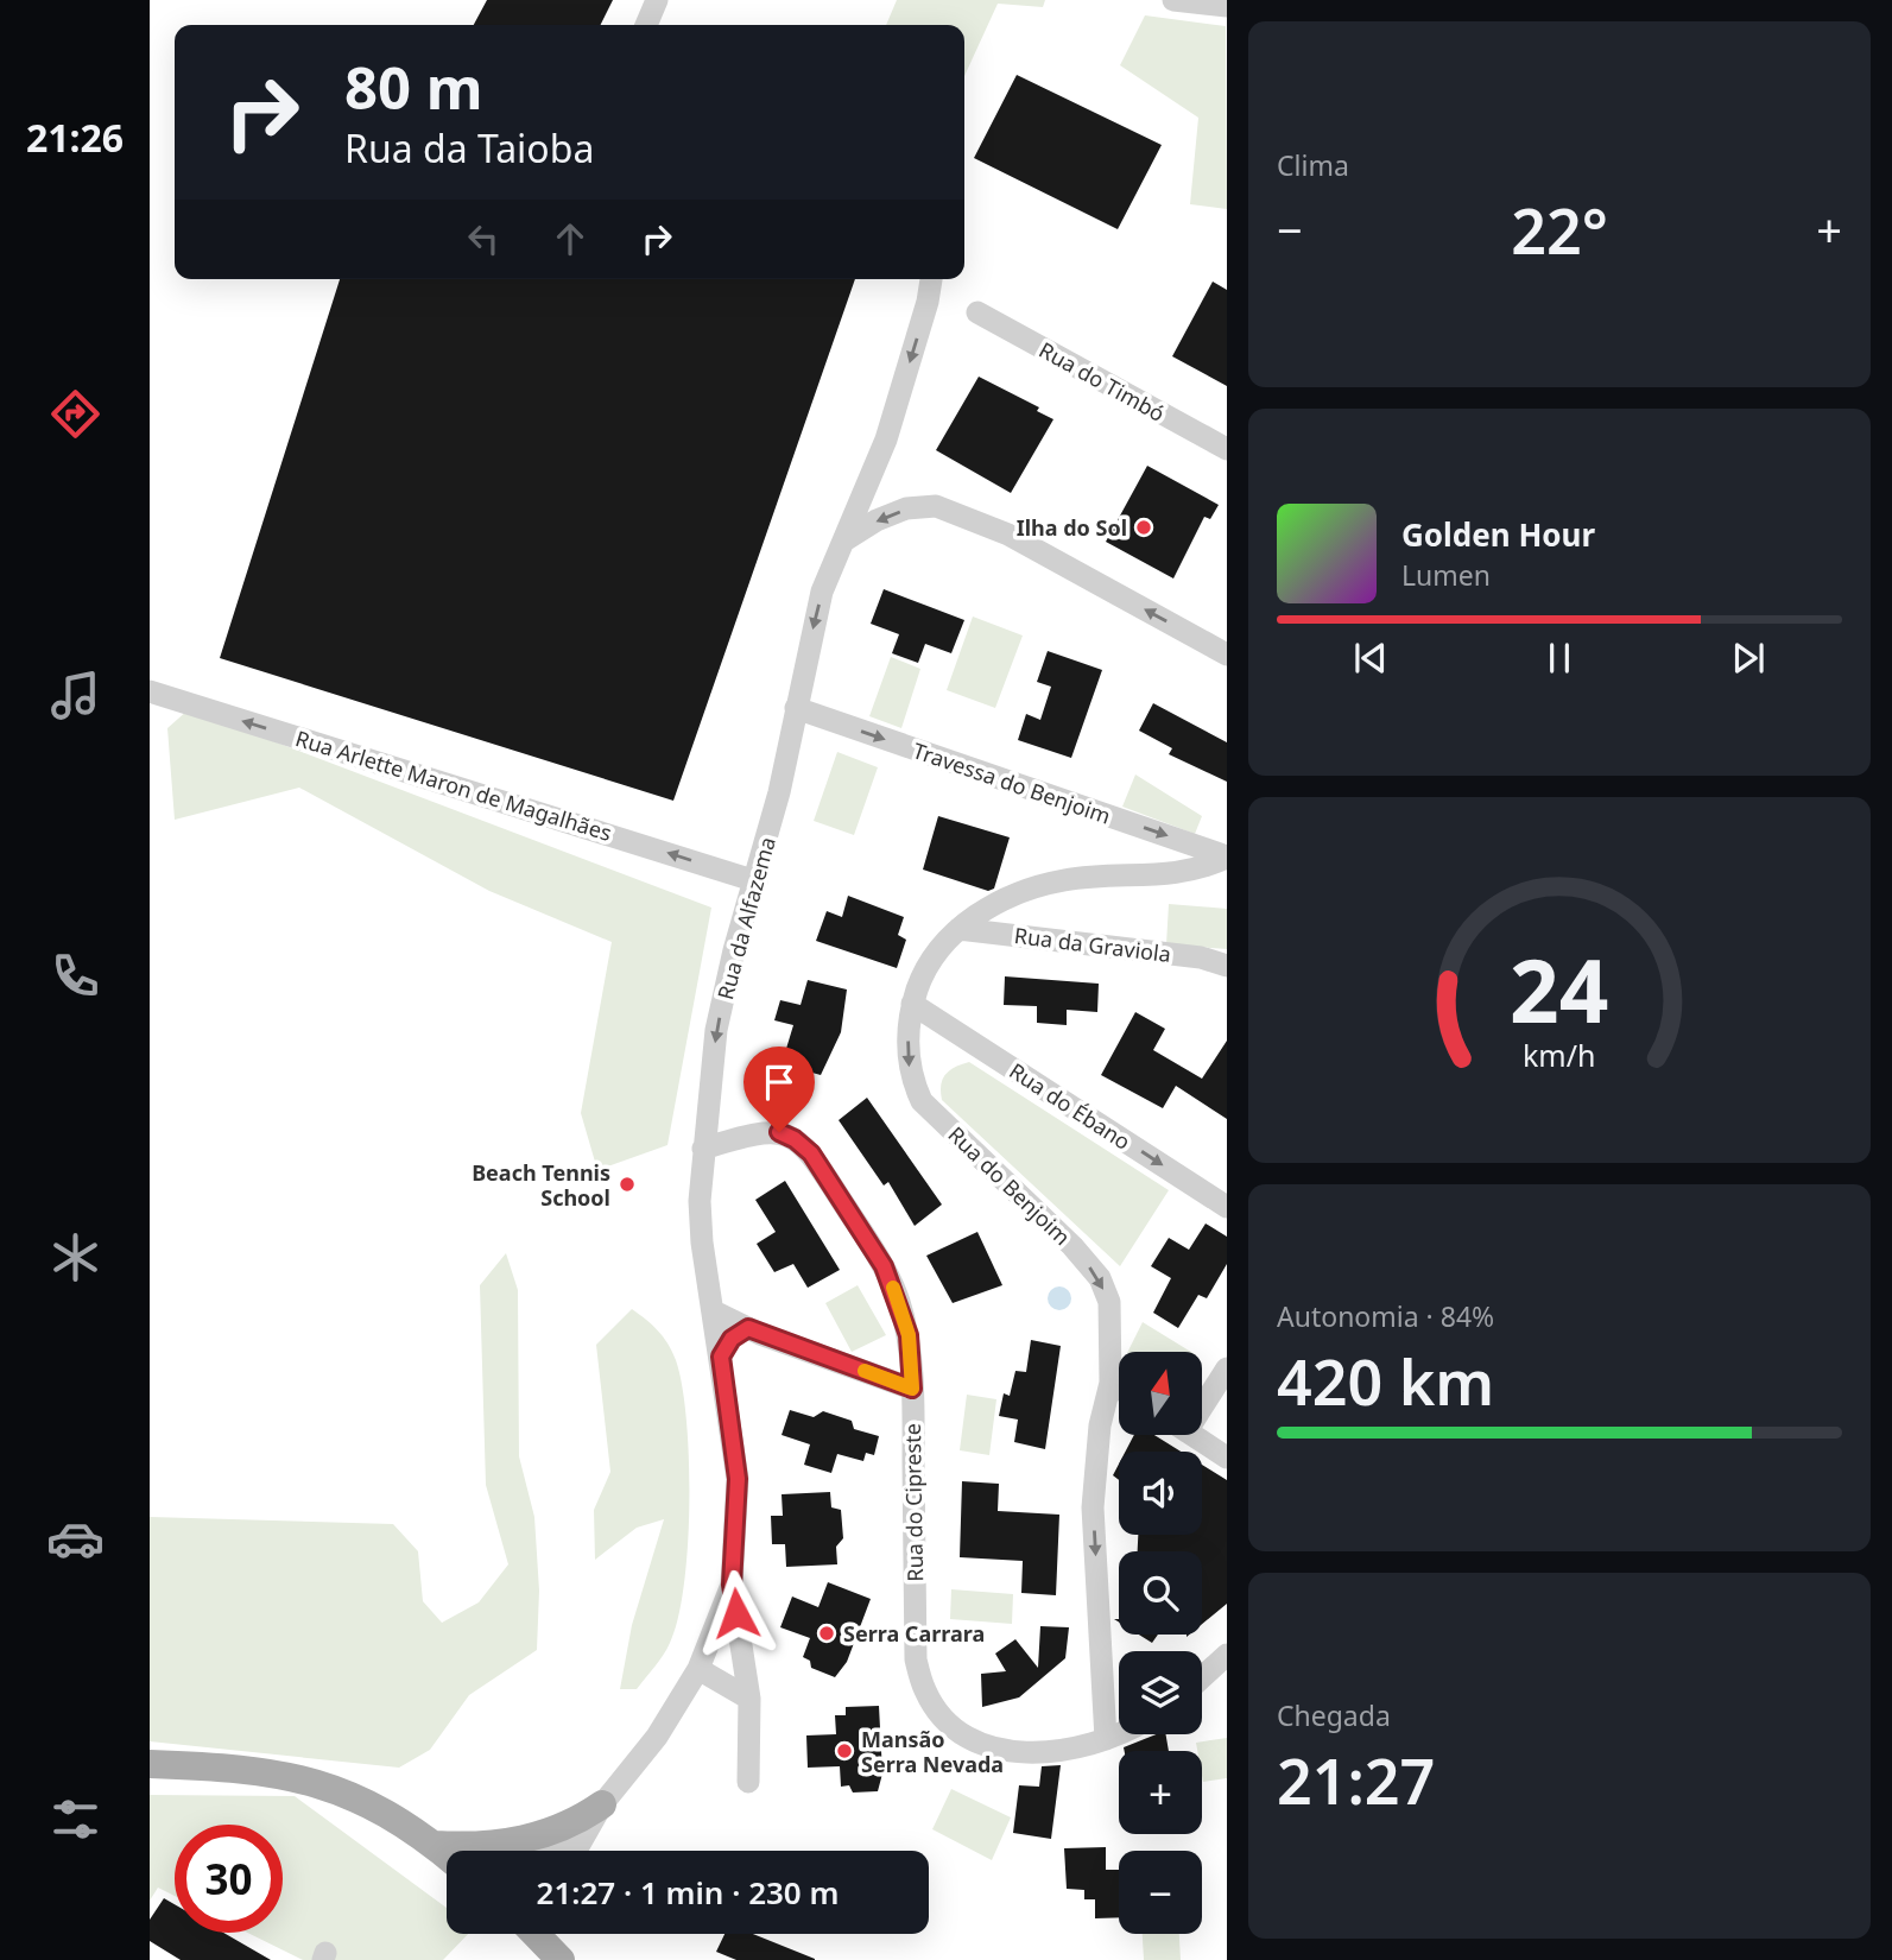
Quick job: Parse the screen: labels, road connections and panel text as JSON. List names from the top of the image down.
{
  "streets": {
    "street": [
      "Rua do Timbó",
      "Travessa do Benjoim",
      "Rua Arlette Maron de Magalhães",
      "Rua da Alfazema",
      "Rua da Graviola",
      "Rua do Ébano",
      "Rua do Benjoim",
      "Rua do Cipreste"
    ]
  },
  "crossings": [
    ["Travessa do Benjoim", "Rua da Alfazema"],
    ["Travessa do Benjoim", "Rua do Benjoim"],
    ["Rua Arlette Maron de Magalhães", "Rua da Alfazema"],
    ["Rua da Alfazema", "Rua do Cipreste"],
    ["Rua da Graviola", "Rua do Benjoim"],
    ["Rua do Ébano", "Rua do Benjoim"],
    ["Rua do Benjoim", "Rua do Cipreste"]
  ],
  "one_way": [
    "Travessa do Benjoim",
    "Rua Arlette Maron de Magalhães",
    "Rua da Alfazema",
    "Rua do Ébano",
    "Rua do Benjoim"
  ],
  "places": [
    "Ilha do Sol",
    "Beach Tennis School",
    "Serra Carrara",
    "Mansão Serra Nevada"
  ],
  "north": "top",
  "page": {
    "tabs": "21:26",
    "tile": [
      "Clima",
      ["Autonomia · 84%", "420 km"],
      ["Chegada", "21:27"]
    ],
    "turn": ["80 m", "Rua da Taioba"],
    "heat": ["−", "22°", "+"],
    "song": ["Golden Hour", "Lumen"],
    "map_buttons": ["+", "−"],
    "limit": "30",
    "trip": "21:27 · 1 min · 230 m",
    "gauge": ["24", "km/h"]
  }
}
